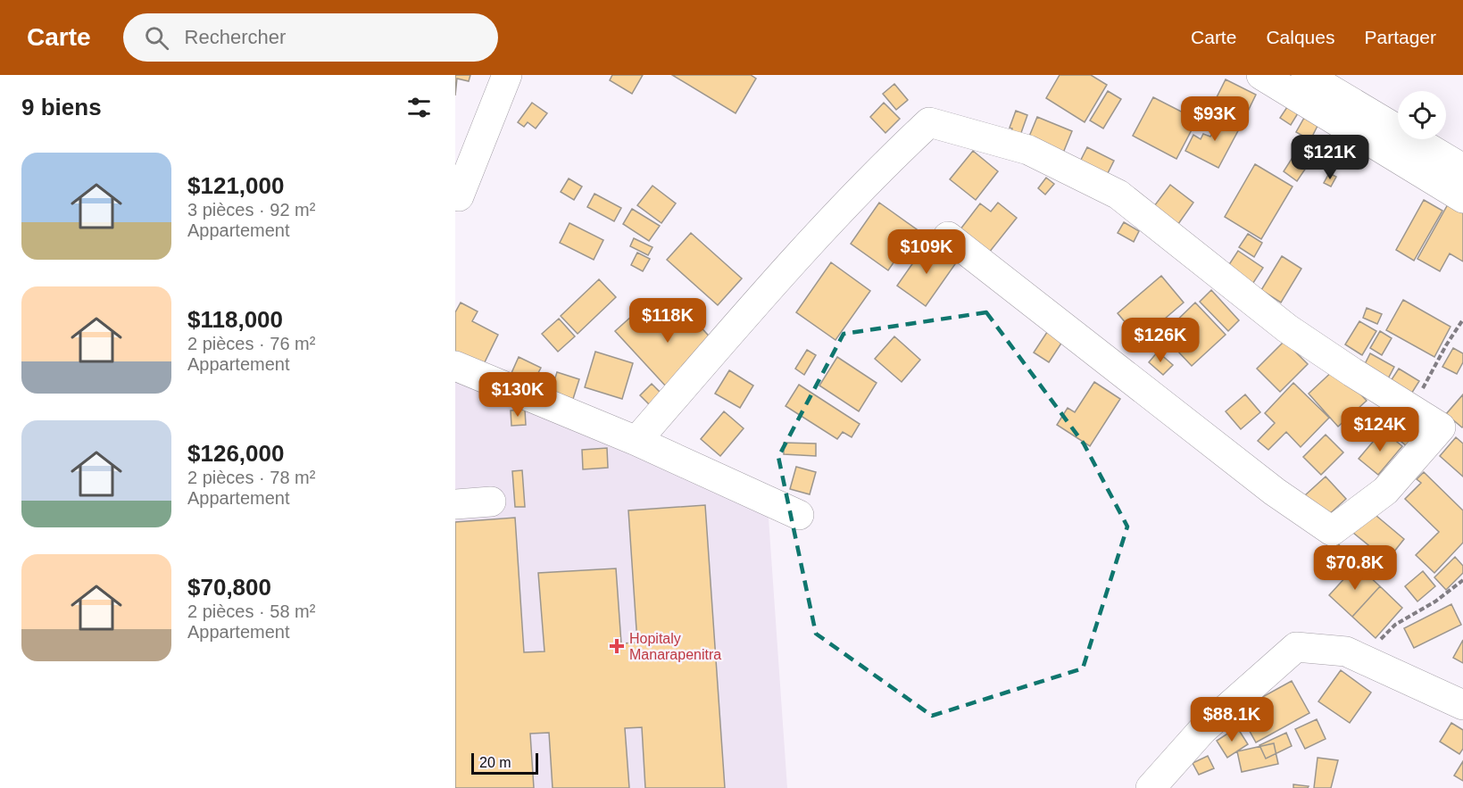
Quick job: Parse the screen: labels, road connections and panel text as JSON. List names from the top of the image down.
{
  "places": {
    "health": ["Hopitaly Manarapenitra"]
  },
  "scale_bar": "20 m",
  "page": {
    "header": "Carte",
    "search": "Rechercher",
    "nav": ["Carte", "Calques", "Partager"],
    "heading": "9 biens",
    "price": [
      "$93K",
      "$121K",
      "$109K",
      "$118K",
      "$126K",
      "$130K",
      "$124K",
      "$70.8K",
      "$88.1K"
    ],
    "list": [
      {
        "name": "$121,000",
        "note": "3 pièces · 92 m² · Appartement"
      },
      {
        "name": "$118,000",
        "note": "2 pièces · 76 m² · Appartement"
      },
      {
        "name": "$126,000",
        "note": "2 pièces · 78 m² · Appartement"
      },
      {
        "name": "$70,800",
        "note": "2 pièces · 58 m² · Appartement"
      }
    ],
    "scale": "20 m"
  }
}
